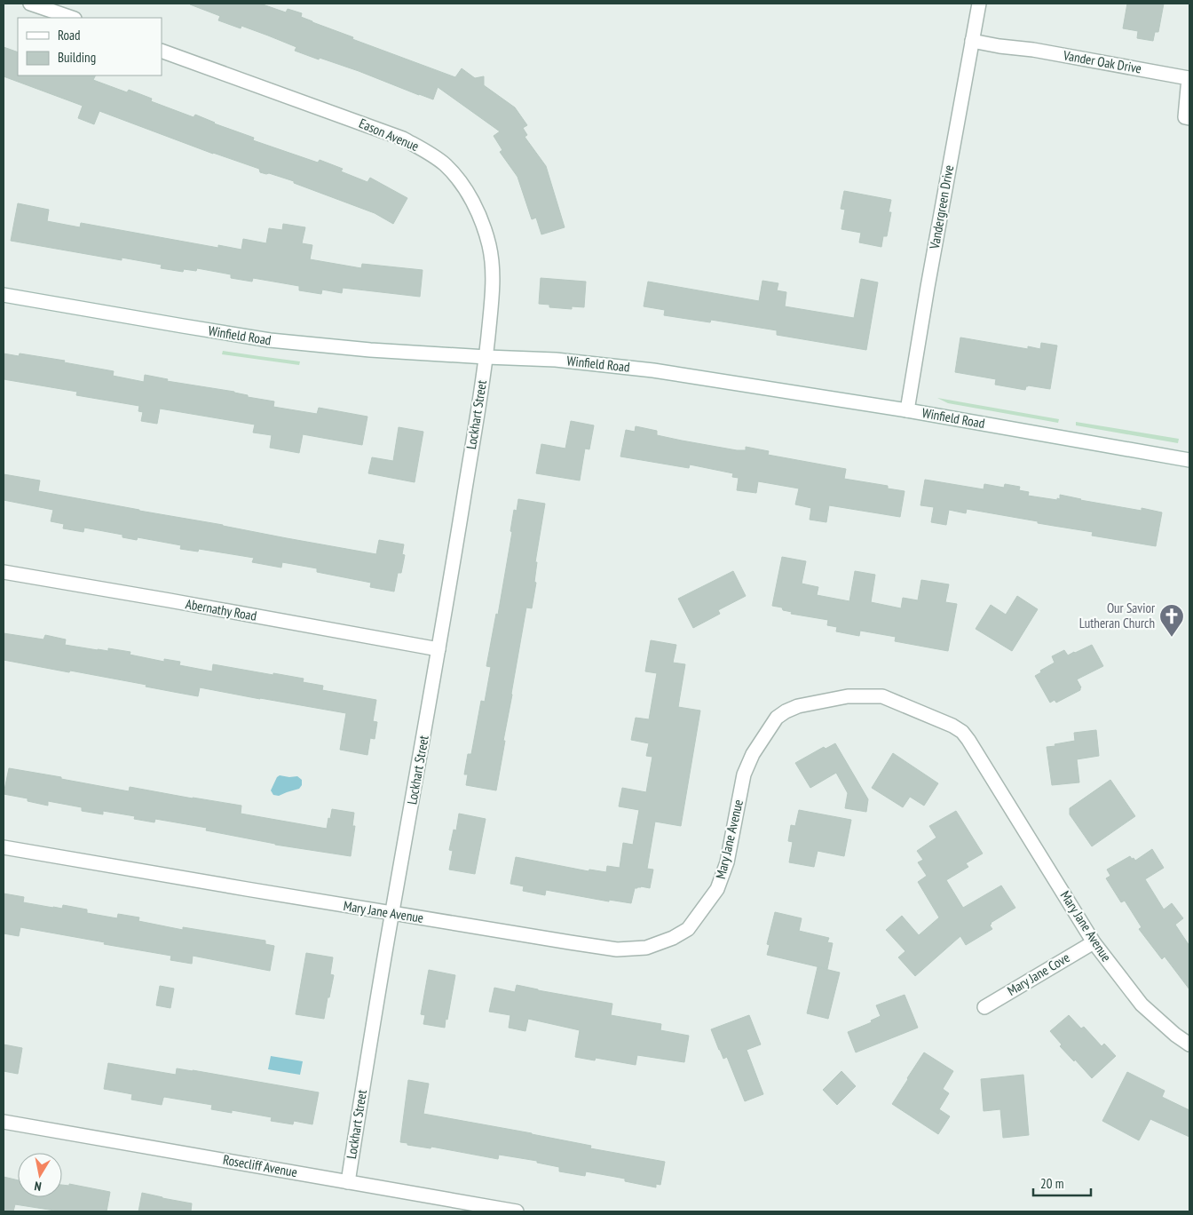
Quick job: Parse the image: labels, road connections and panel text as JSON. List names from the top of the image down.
{
  "streets": {
    "street": [
      "Vander Oak Drive",
      "Eason Avenue",
      "Vandergreen Drive",
      "Winfield Road",
      "Lockhart Street",
      "Abernathy Road",
      "Mary Jane Avenue",
      "Mary Jane Cove",
      "Rosecliff Avenue"
    ]
  },
  "crossings": [
    ["Vander Oak Drive", "Vandergreen Drive"],
    ["Eason Avenue", "Winfield Road"],
    ["Eason Avenue", "Lockhart Street"],
    ["Vandergreen Drive", "Winfield Road"],
    ["Winfield Road", "Lockhart Street"],
    ["Lockhart Street", "Abernathy Road"],
    ["Lockhart Street", "Mary Jane Avenue"],
    ["Lockhart Street", "Rosecliff Avenue"],
    ["Mary Jane Avenue", "Mary Jane Cove"]
  ],
  "places": {
    "church": ["Our Savior Lutheran Church"]
  },
  "legend": ["Road", "Building"],
  "scale_bar": "20 m",
  "north": "bottom"
}
